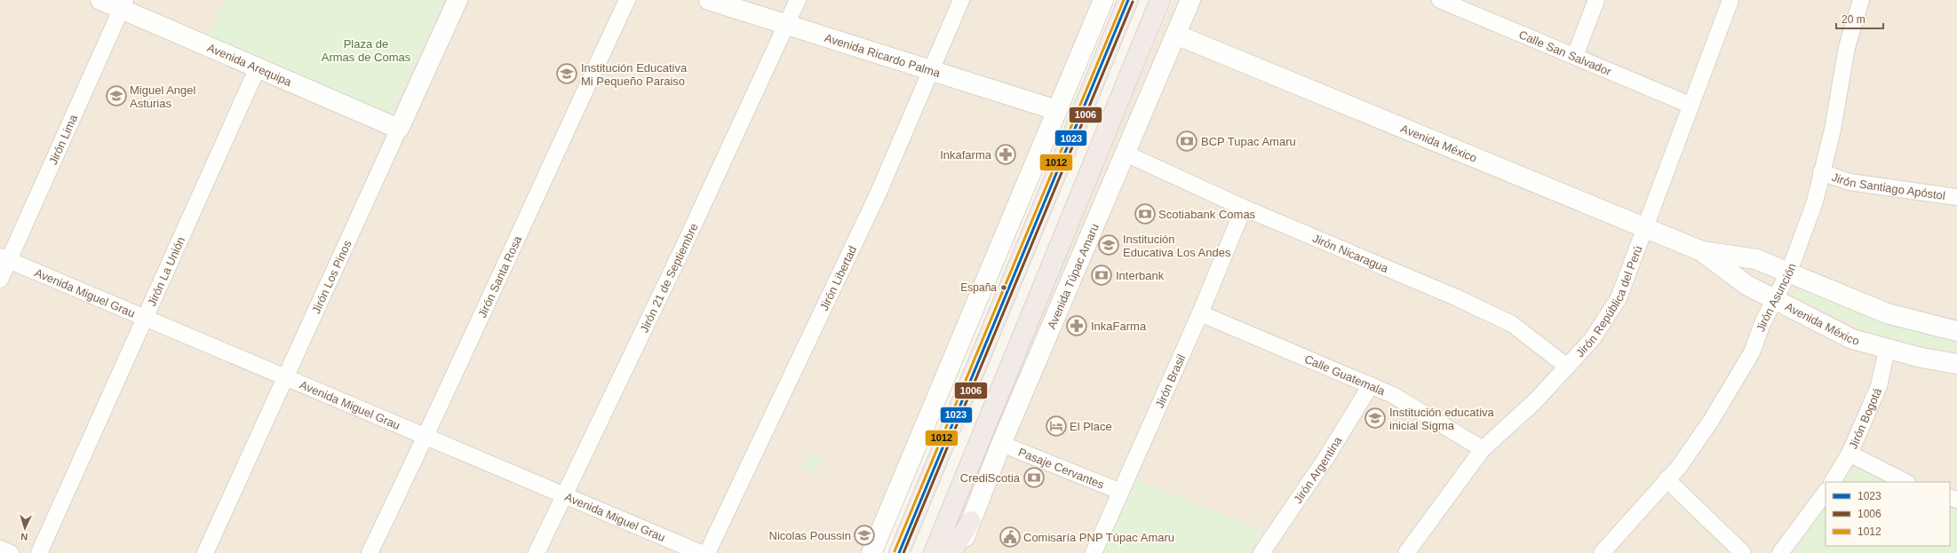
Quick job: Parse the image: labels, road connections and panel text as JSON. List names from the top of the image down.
{
  "streets": {
    "highway": ["Avenida Túpac Amaru"],
    "main road": [
      "Avenida Ricardo Palma",
      "Avenida Arequipa",
      "Avenida México",
      "Jirón Los Pinos"
    ],
    "street": [
      "Calle San Salvador",
      "Jirón Lima",
      "Jirón Santiago Apóstol",
      "Jirón Nicaragua",
      "Jirón La Unión",
      "Jirón Santa Rosa",
      "Jirón 21 de Septiembre",
      "Jirón Libertad",
      "Avenida Miguel Grau",
      "Jirón Asunción",
      "Jirón República del Perú",
      "Calle Guatemala",
      "Jirón Brasil",
      "Jirón Bogotá",
      "Pasaje Cervantes",
      "Jirón Argentina"
    ]
  },
  "crossings": [
    ["Calle San Salvador", "Jirón República del Perú"],
    ["Avenida Ricardo Palma", "Jirón 21 de Septiembre"],
    ["Avenida Ricardo Palma", "Jirón Libertad"],
    ["Avenida Arequipa", "Jirón Lima"],
    ["Avenida Arequipa", "Jirón La Unión"],
    ["Avenida Arequipa", "Jirón Los Pinos"],
    ["Jirón Lima", "Avenida Miguel Grau"],
    ["Avenida México", "Avenida Túpac Amaru"],
    ["Avenida México", "Jirón Asunción"],
    ["Avenida México", "Jirón República del Perú"],
    ["Avenida México", "Jirón Bogotá"],
    ["Jirón Santiago Apóstol", "Jirón Asunción"],
    ["Jirón Nicaragua", "Avenida Túpac Amaru"],
    ["Jirón Nicaragua", "Jirón República del Perú"],
    ["Jirón Nicaragua", "Jirón Brasil"],
    ["Jirón La Unión", "Avenida Miguel Grau"],
    ["Avenida Túpac Amaru", "Pasaje Cervantes"],
    ["Jirón Los Pinos", "Avenida Miguel Grau"],
    ["Jirón Santa Rosa", "Avenida Miguel Grau"],
    ["Jirón 21 de Septiembre", "Avenida Miguel Grau"],
    ["Jirón República del Perú", "Calle Guatemala"],
    ["Calle Guatemala", "Jirón Brasil"],
    ["Calle Guatemala", "Jirón Argentina"],
    ["Jirón Brasil", "Pasaje Cervantes"]
  ],
  "parks": ["Plaza de Armas de Comas"],
  "places": {
    "school or university": [
      "Institución Educativa Mi Pequeño Paraiso",
      "Miguel Angel Asturias",
      "Institución Educativa Los Andes",
      "Institución educativa inicial Sigma",
      "Nicolas Poussin"
    ],
    "bank": [
      "BCP Tupac Amaru",
      "Scotiabank Comas",
      "Interbank",
      "CrediScotia"
    ],
    "pharmacy": ["Inkafarma", "InkaFarma"],
    "other": ["España"],
    "hotel": ["El Place"],
    "public building": ["Comisaría PNP Túpac Amaru"]
  },
  "lines": ["transit line 1023", "transit line 1012", "transit line 1006"],
  "legend": ["1023", "1006", "1012"],
  "scale_bar": "20 m",
  "north": "bottom"
}
